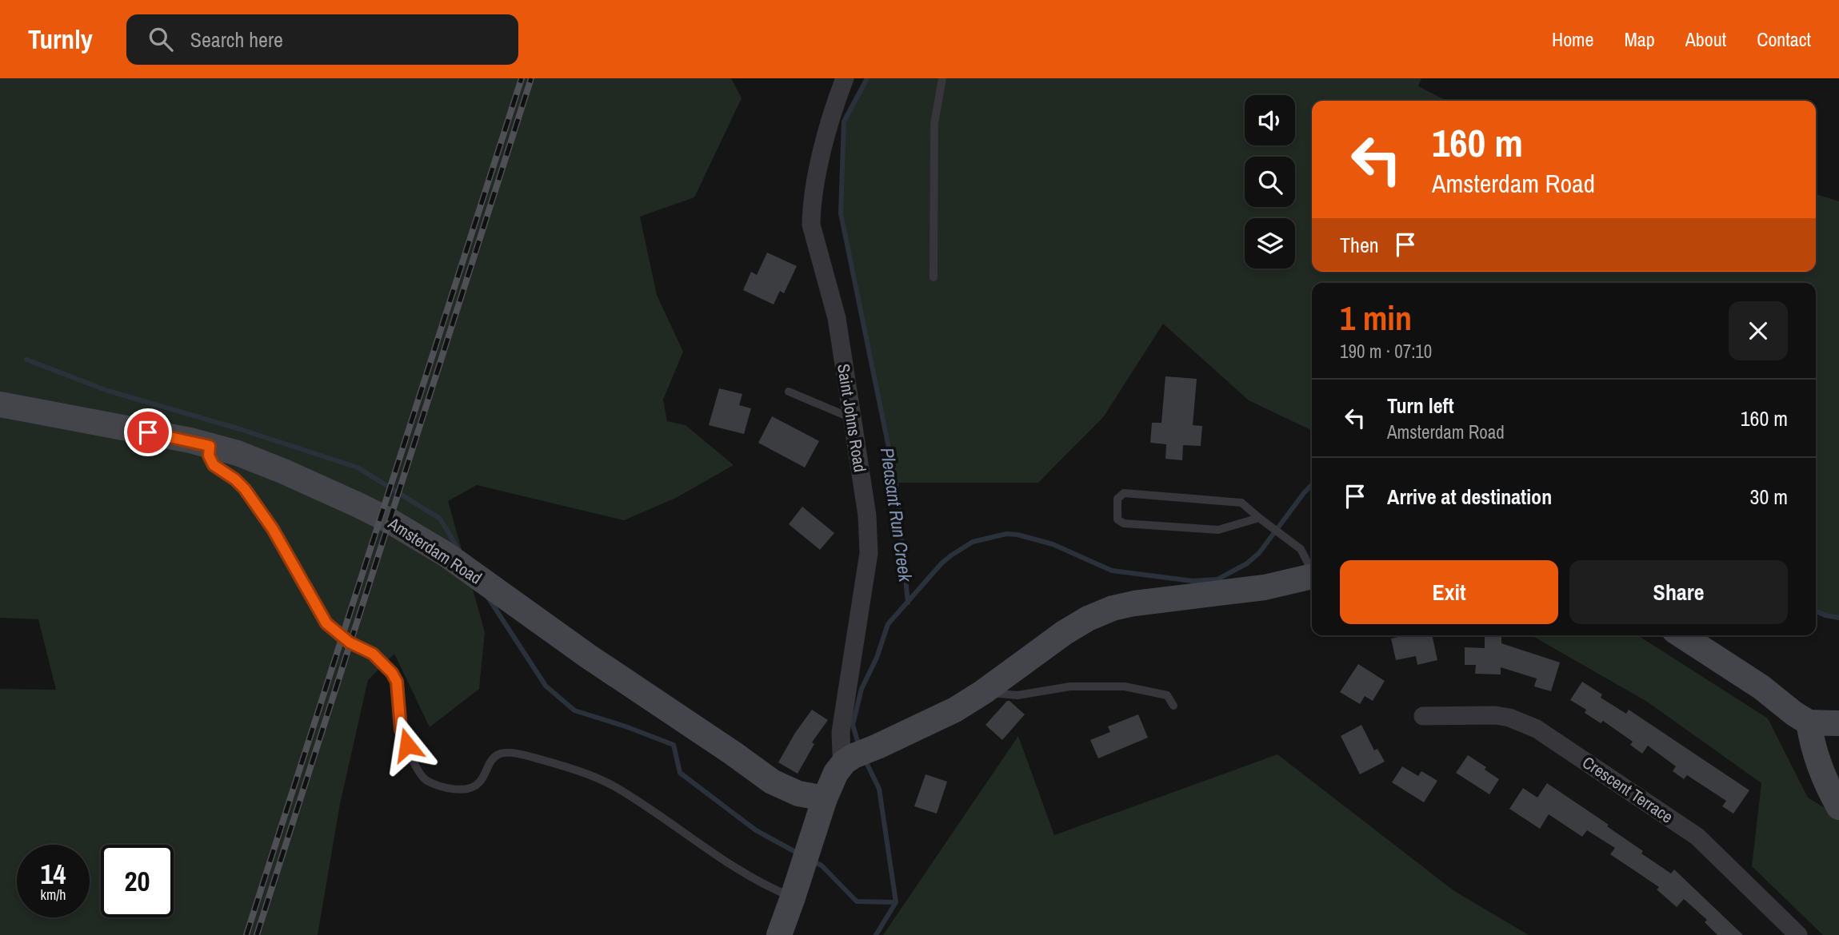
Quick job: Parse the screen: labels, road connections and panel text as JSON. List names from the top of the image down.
{
  "streets": {
    "street": ["Saint Johns Road", "Amsterdam Road", "Crescent Terrace"]
  },
  "water": ["Pleasant Run Creek"],
  "page": {
    "header": "Turnly",
    "search": "Search here",
    "nav": [
      "Home",
      "Map",
      "About",
      "Contact"
    ],
    "turn": ["160 m", "Amsterdam Road"],
    "then": "Then",
    "heading": ["1 min", "190 m · 07:10"],
    "list": [
      {
        "name": "Turn left",
        "note": "Amsterdam Road",
        "value": "160 m"
      },
      {
        "name": "Arrive at destination",
        "value": "30 m"
      }
    ],
    "buttons": ["Exit", "Share"],
    "speed": "14 km/h",
    "limit": "20"
  }
}
